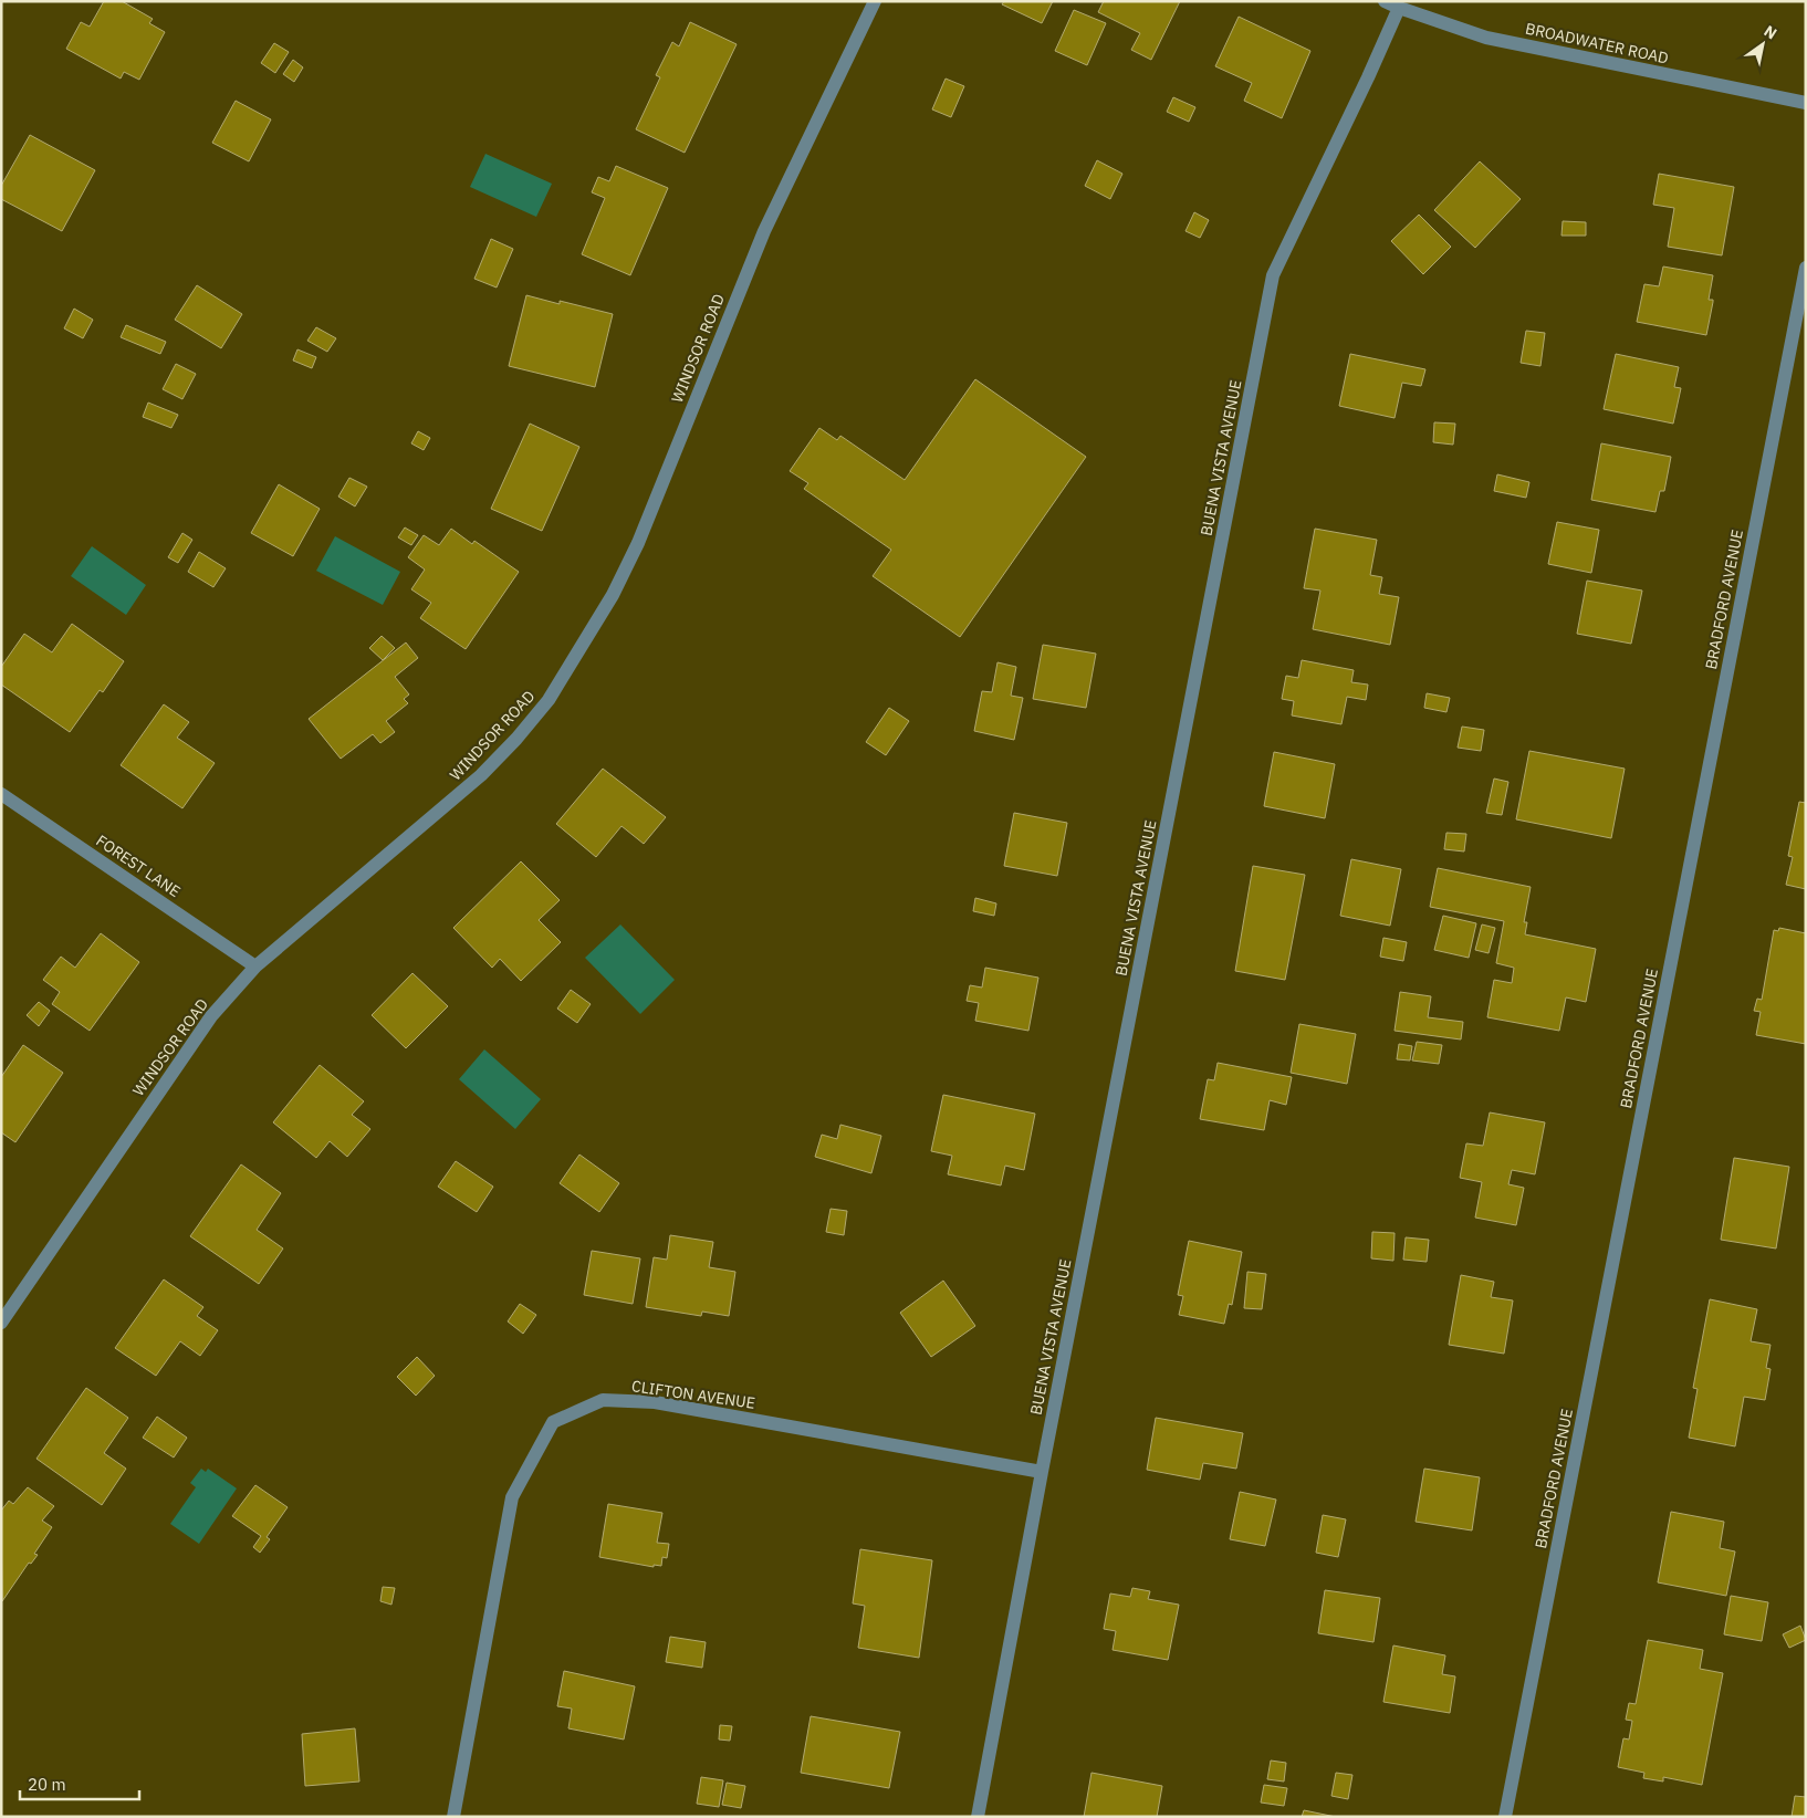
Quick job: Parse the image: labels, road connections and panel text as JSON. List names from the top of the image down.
{
  "streets": {
    "street": [
      "BROADWATER ROAD",
      "WINDSOR ROAD",
      "BUENA VISTA AVENUE",
      "BRADFORD AVENUE",
      "FOREST LANE",
      "CLIFTON AVENUE"
    ]
  },
  "crossings": [
    ["BROADWATER ROAD", "BUENA VISTA AVENUE"],
    ["WINDSOR ROAD", "FOREST LANE"],
    ["BUENA VISTA AVENUE", "CLIFTON AVENUE"]
  ],
  "scale_bar": "20 m",
  "north": "top right"
}
